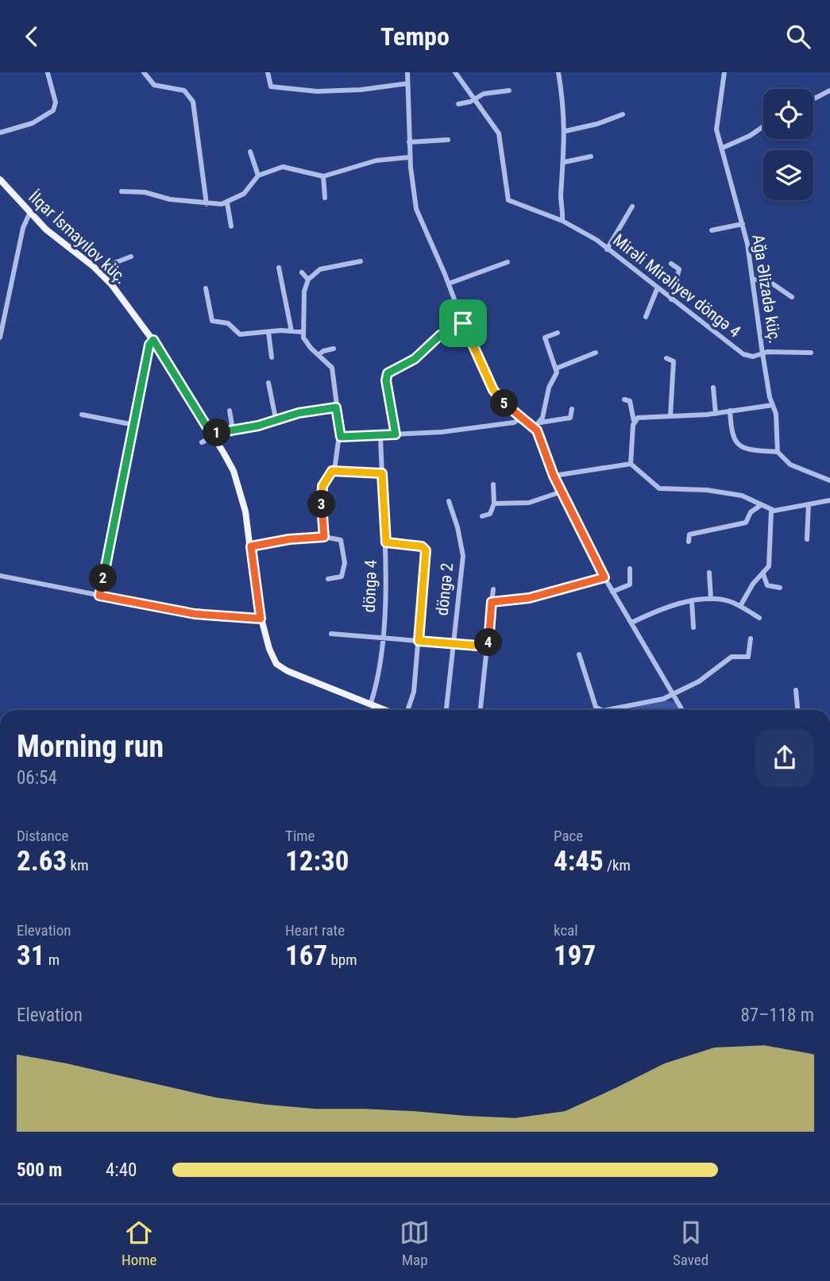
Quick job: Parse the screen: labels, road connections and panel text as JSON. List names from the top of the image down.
{
  "streets": {
    "main road": ["İlqar İsmayılov küç."],
    "street": [
      "Mirəli Mirəliyev döngə 4",
      "Ağa Əlizadə küç.",
      "döngə 4",
      "döngə 2"
    ]
  },
  "crossings": [
    ["İlqar İsmayılov küç.", "döngə 4"],
    ["Mirəli Mirəliyev döngə 4", "Ağa Əlizadə küç."]
  ],
  "page": {
    "header": "Tempo",
    "pins": [
      "5",
      "1",
      "3",
      "2",
      "4"
    ],
    "heading": ["Morning run", "06:54"],
    "stats": [
      ["Distance", "2.63 km"],
      ["Time", "12:30"],
      ["Pace", "4:45 /km"],
      ["Elevation", "31 m"],
      ["Heart rate", "167 bpm"],
      ["kcal", "197"]
    ],
    "chart": ["Elevation", "87–118 m"],
    "list": [
      {
        "name": "500 m",
        "note": "4:40"
      }
    ],
    "tabs": ["Home", "Map", "Saved"]
  }
}
